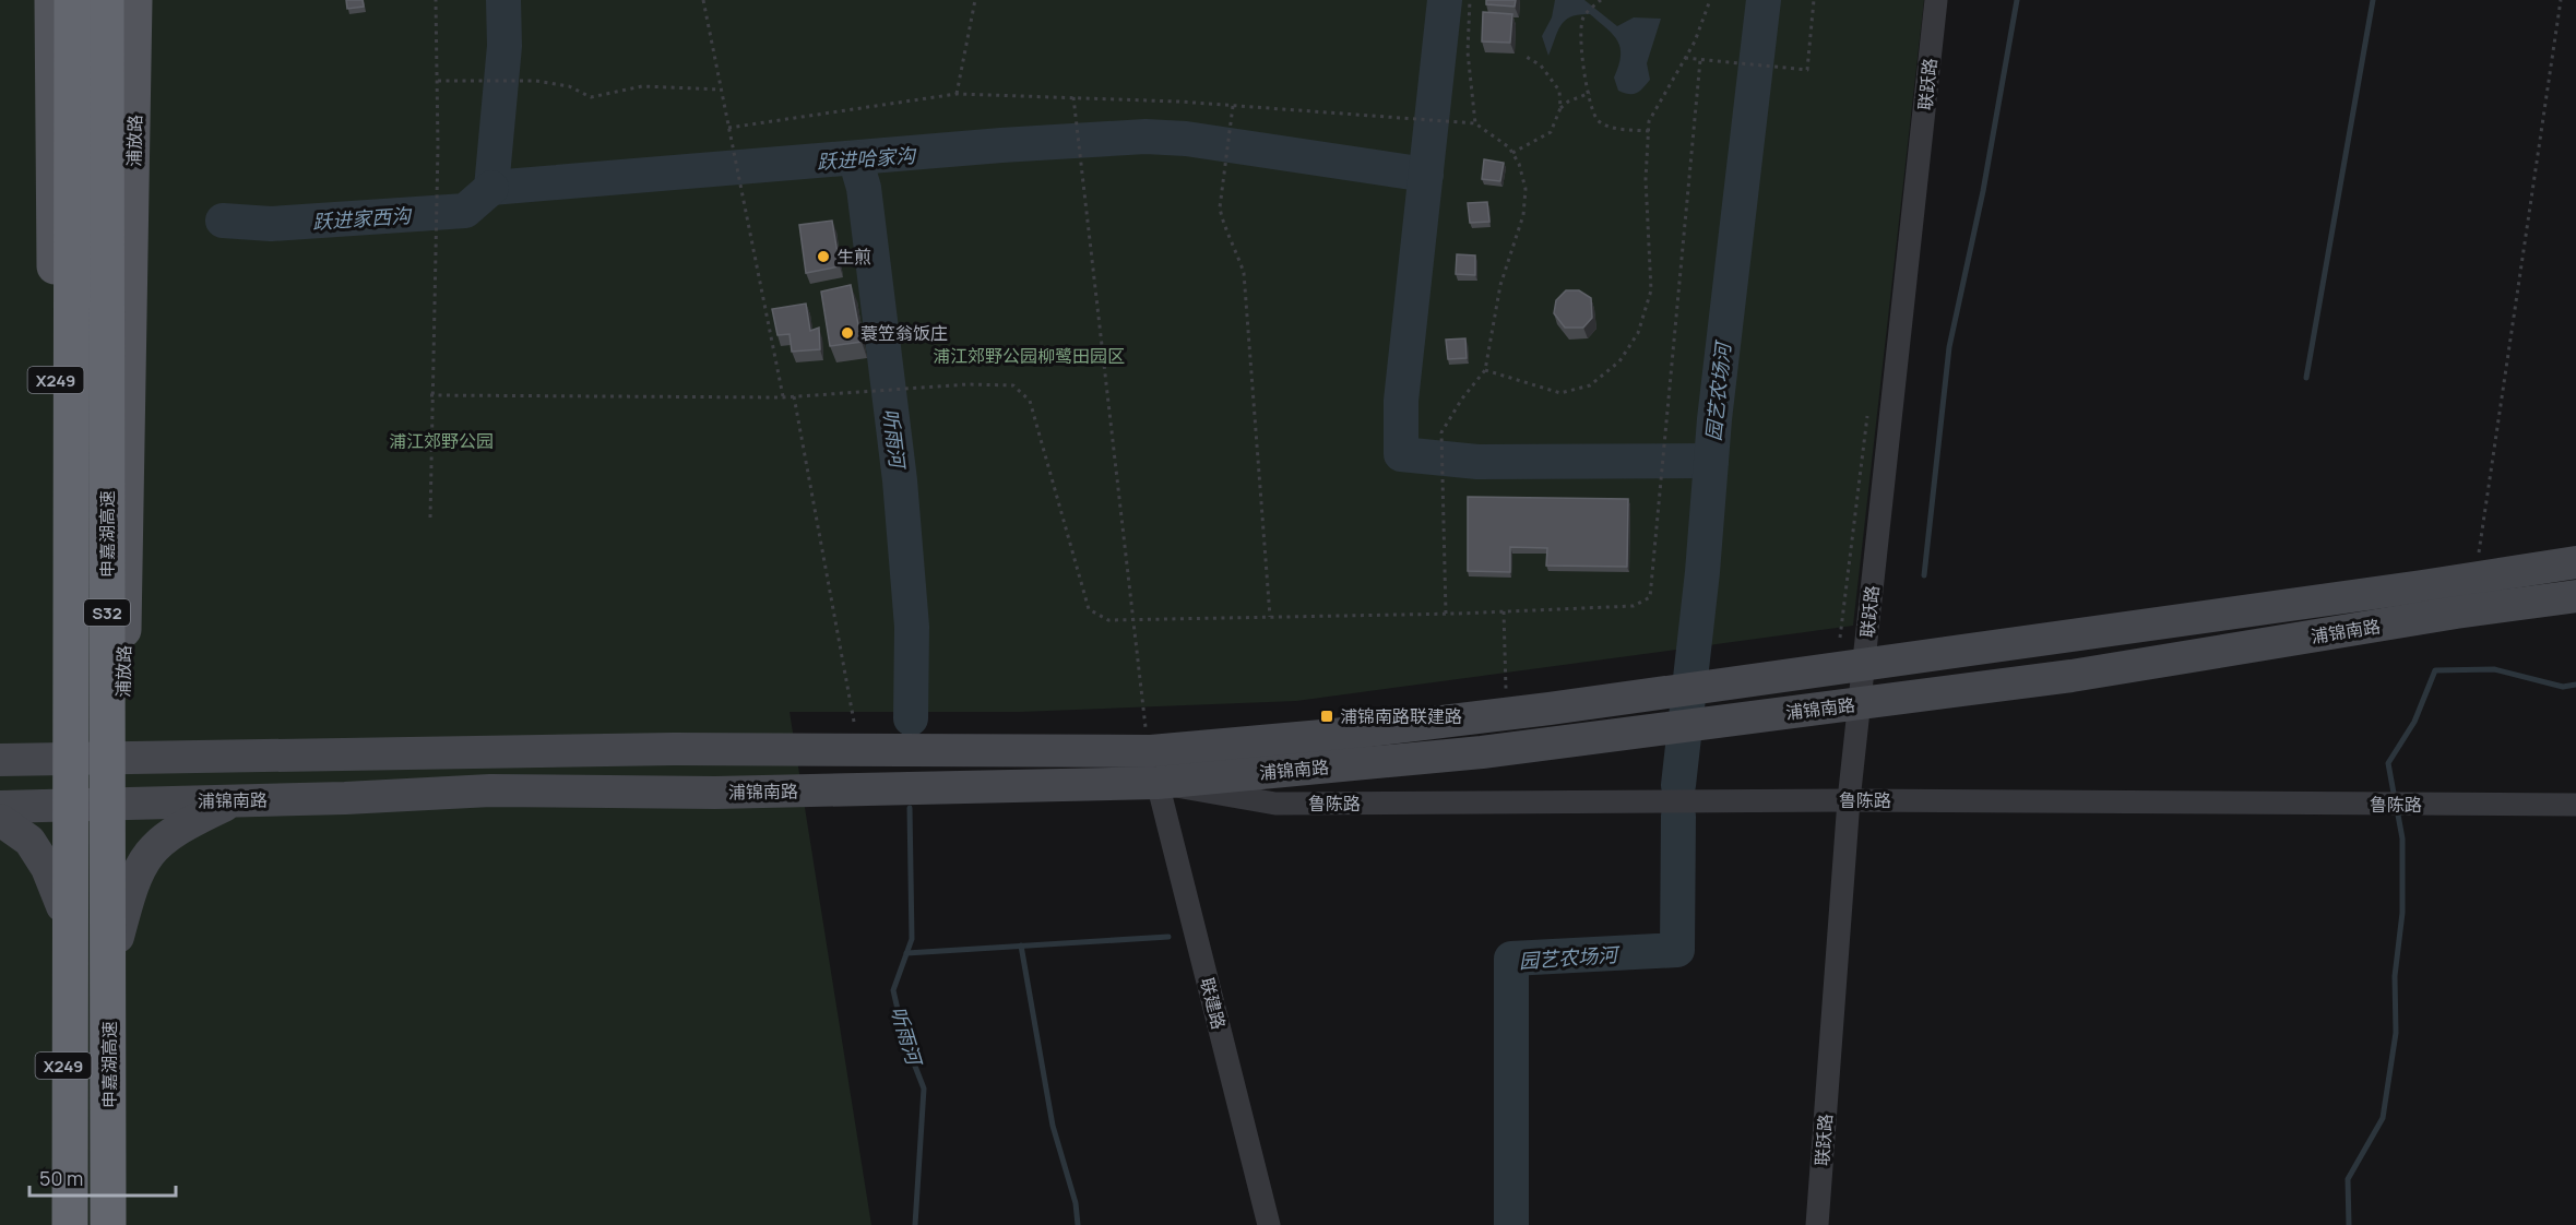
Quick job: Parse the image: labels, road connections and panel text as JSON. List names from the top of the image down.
{
  "streets": {
    "highway": ["申嘉湖高速", "S32"],
    "main road": ["浦放路", "X249", "浦锦南路"],
    "street": ["联跃路", "鲁陈路", "联建路"]
  },
  "crossings": [
    ["联跃路", "浦锦南路"],
    ["联跃路", "鲁陈路"],
    ["浦放路", "申嘉湖高速"],
    ["浦放路", "浦锦南路"],
    ["X249", "浦锦南路"],
    ["浦锦南路", "鲁陈路"],
    ["浦锦南路", "联建路"],
    ["鲁陈路", "联建路"]
  ],
  "water": [
    "跃进哈家沟",
    "跃进家西沟",
    "园艺农场河",
    "听雨河"
  ],
  "parks": ["浦江郊野公园柳鹭田园区", "浦江郊野公园"],
  "places": {
    "other": ["生煎", "蓑笠翁饭庄"],
    "transit": ["浦锦南路联建路"]
  },
  "scale_bar": "50 m"
}
